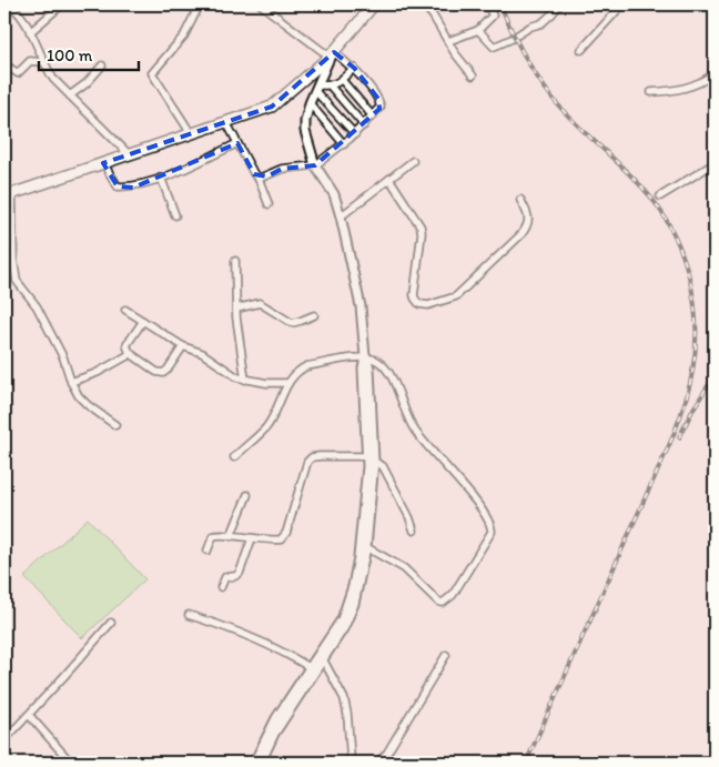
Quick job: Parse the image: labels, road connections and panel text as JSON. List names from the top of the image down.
{
  "scale_bar": "100 m"
}
